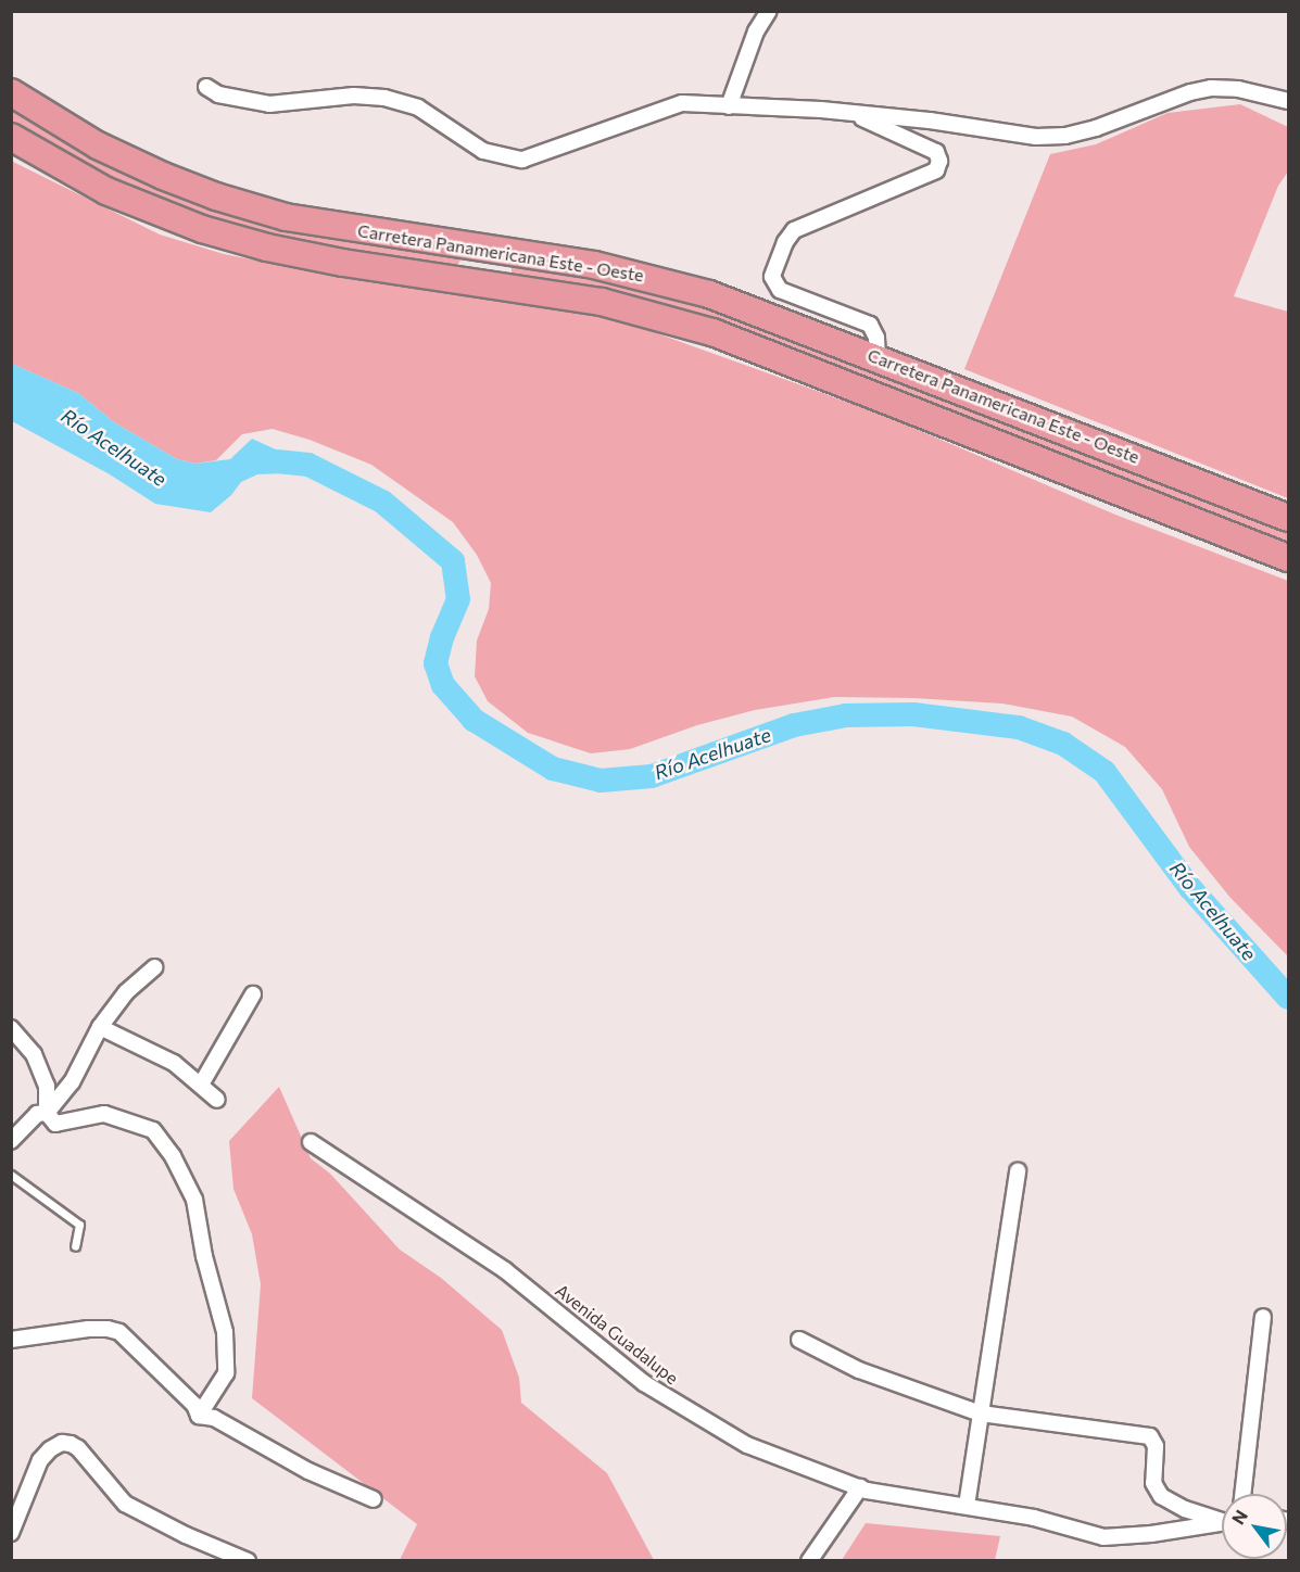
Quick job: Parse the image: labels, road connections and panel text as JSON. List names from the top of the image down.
{
  "streets": {
    "highway": ["Carretera Panamericana Este - Oeste"],
    "street": ["Avenida Guadalupe"]
  },
  "water": ["Río Acelhuate"],
  "north": "top left"
}
